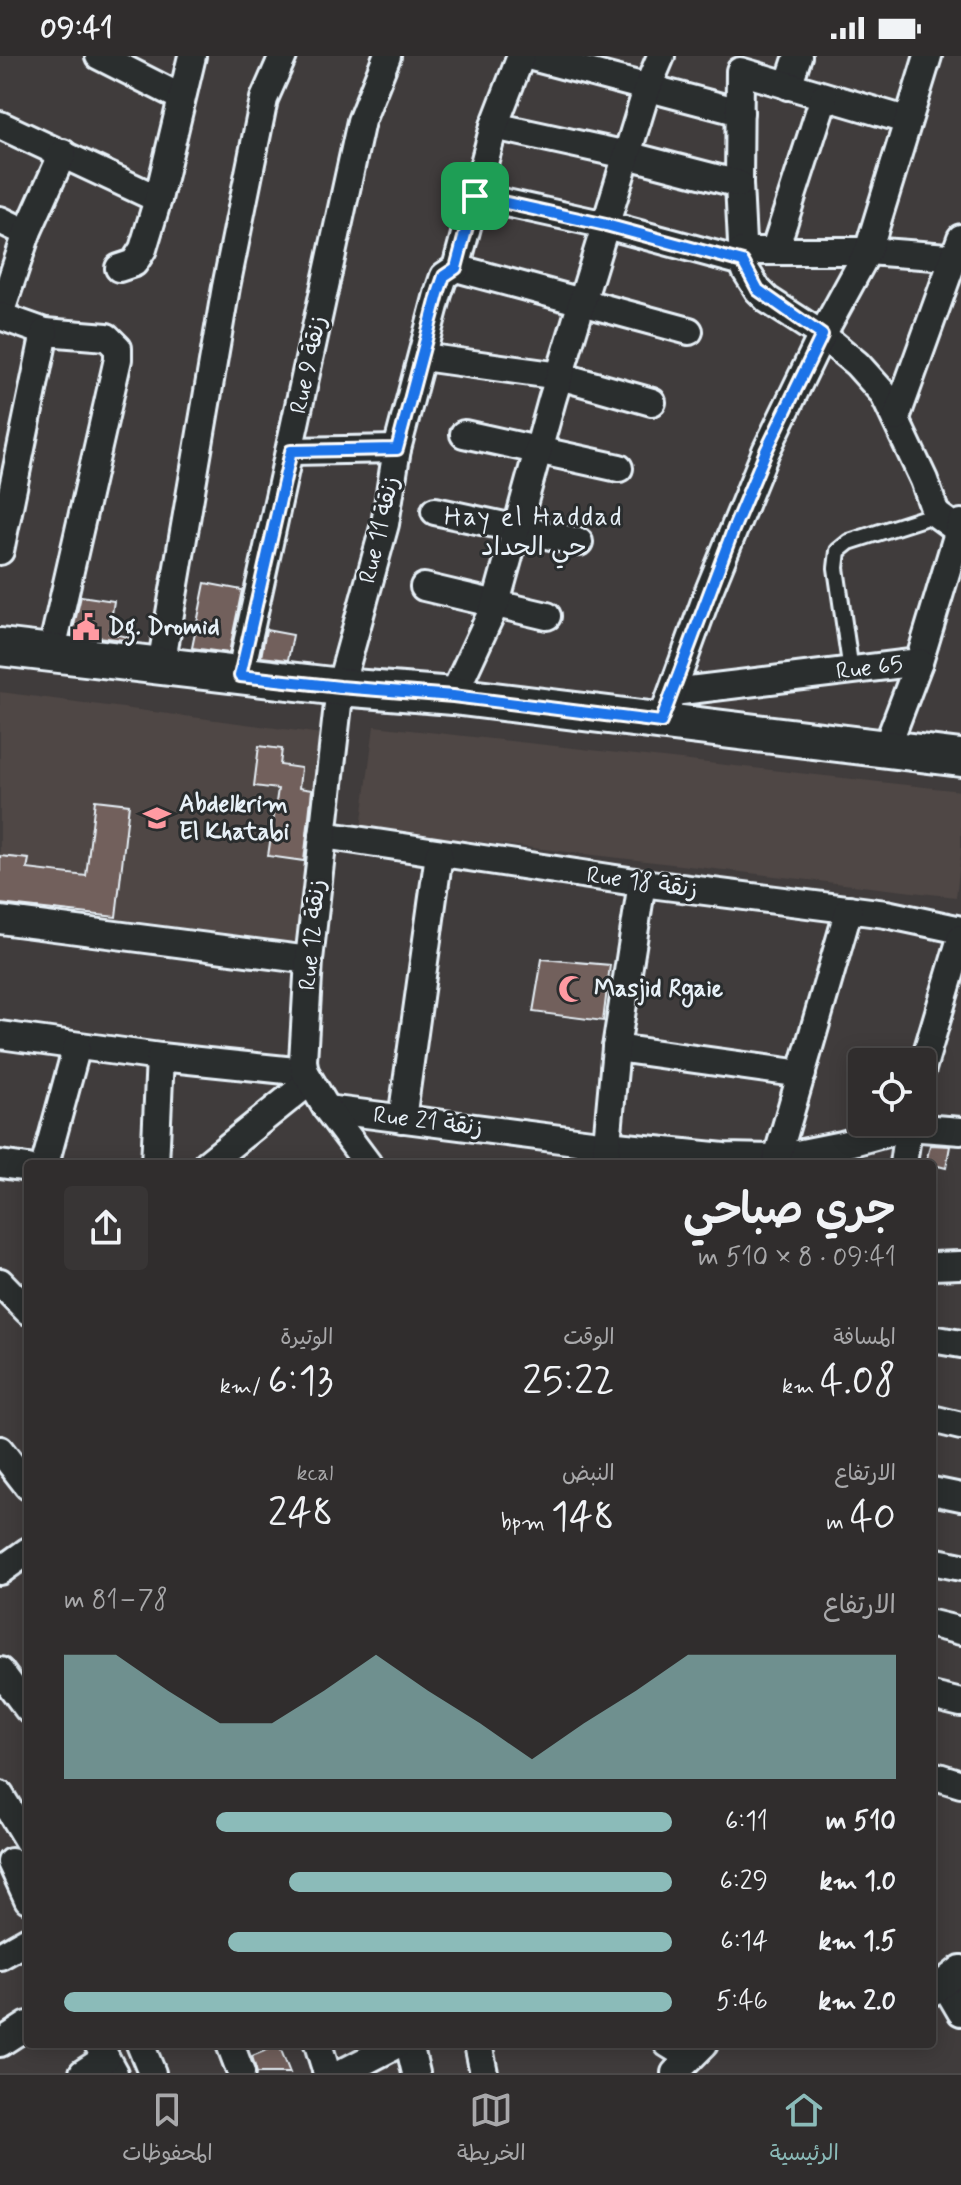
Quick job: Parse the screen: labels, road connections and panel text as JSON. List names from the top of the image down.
{
  "streets": {
    "street": [
      "Rue 9 زنقة",
      "Rue 11 زنقة",
      "Rue 65",
      "Rue 18 زنقة",
      "Rue 12 زنقة",
      "Rue 21 زنقة"
    ]
  },
  "crossings": [
    ["Rue 11 زنقة", "Rue 12 زنقة"],
    ["Rue 18 زنقة", "Rue 12 زنقة"]
  ],
  "districts": ["Hay el Haddad حي الحداد"],
  "places": {
    "public building": ["Dg. Dromid"],
    "school or university": ["Abdelkrim El Khatabi"],
    "mosque": ["Masjid Rgaie"]
  },
  "page": {
    "status": "09:41",
    "heading": ["جري صباحي", "09:41 · 8 × 510 m"],
    "stats": [
      ["المسافة", "4.08 km"],
      ["الوقت", "25:22"],
      ["الوتيرة", "6:13 /km"],
      ["الارتفاع", "40 m"],
      ["النبض", "148 bpm"],
      ["kcal", "248"]
    ],
    "chart": ["الارتفاع", "78–81 m"],
    "list": [
      {
        "name": "510 m",
        "note": "6:11"
      },
      {
        "name": "1.0 km",
        "note": "6:29"
      },
      {
        "name": "1.5 km",
        "note": "6:14"
      },
      {
        "name": "2.0 km",
        "note": "5:46"
      }
    ],
    "tabs": ["الرئيسية", "الخريطة", "المحفوظات"]
  }
}
